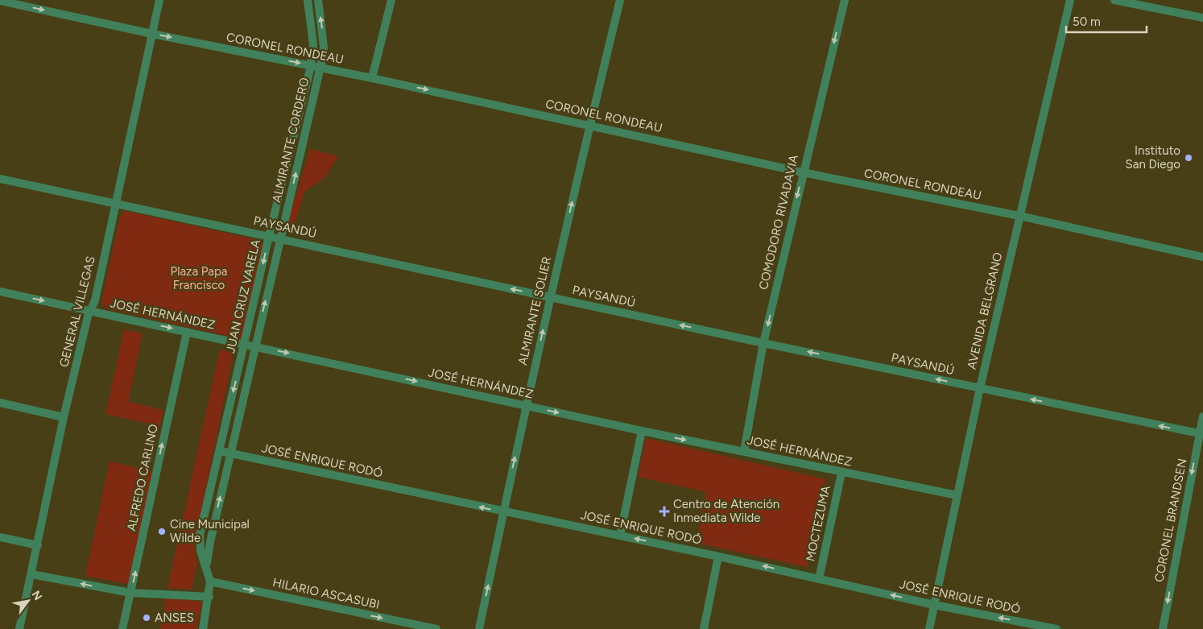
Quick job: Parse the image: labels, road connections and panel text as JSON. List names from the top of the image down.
{
  "streets": {
    "street": [
      "CORONEL RONDEAU",
      "ALMIRANTE CORDERO",
      "COMODORO RIVADAVIA",
      "PAYSANDÚ",
      "JUAN CRUZ VARELA",
      "ALMIRANTE SOLIER",
      "AVENIDA BELGRANO",
      "GENERAL VILLEGAS",
      "JOSÉ HERNÁNDEZ",
      "JOSÉ ENRIQUE RODÓ",
      "ALFREDO CARLINO",
      "CORONEL BRANDSEN",
      "MOCTEZUMA",
      "HILARIO ASCASUBI"
    ]
  },
  "crossings": [
    ["CORONEL RONDEAU", "ALMIRANTE CORDERO"],
    ["CORONEL RONDEAU", "COMODORO RIVADAVIA"],
    ["CORONEL RONDEAU", "JUAN CRUZ VARELA"],
    ["CORONEL RONDEAU", "ALMIRANTE SOLIER"],
    ["CORONEL RONDEAU", "AVENIDA BELGRANO"],
    ["CORONEL RONDEAU", "GENERAL VILLEGAS"],
    ["ALMIRANTE CORDERO", "PAYSANDÚ"],
    ["ALMIRANTE CORDERO", "JUAN CRUZ VARELA"],
    ["ALMIRANTE CORDERO", "JOSÉ HERNÁNDEZ"],
    ["ALMIRANTE CORDERO", "JOSÉ ENRIQUE RODÓ"],
    ["COMODORO RIVADAVIA", "PAYSANDÚ"],
    ["COMODORO RIVADAVIA", "JOSÉ HERNÁNDEZ"],
    ["PAYSANDÚ", "JUAN CRUZ VARELA"],
    ["PAYSANDÚ", "ALMIRANTE SOLIER"],
    ["PAYSANDÚ", "AVENIDA BELGRANO"],
    ["PAYSANDÚ", "GENERAL VILLEGAS"],
    ["PAYSANDÚ", "CORONEL BRANDSEN"],
    ["JUAN CRUZ VARELA", "JOSÉ HERNÁNDEZ"],
    ["JUAN CRUZ VARELA", "JOSÉ ENRIQUE RODÓ"],
    ["JUAN CRUZ VARELA", "HILARIO ASCASUBI"],
    ["ALMIRANTE SOLIER", "JOSÉ HERNÁNDEZ"],
    ["ALMIRANTE SOLIER", "JOSÉ ENRIQUE RODÓ"],
    ["AVENIDA BELGRANO", "JOSÉ HERNÁNDEZ"],
    ["AVENIDA BELGRANO", "JOSÉ ENRIQUE RODÓ"],
    ["GENERAL VILLEGAS", "JOSÉ HERNÁNDEZ"],
    ["JOSÉ HERNÁNDEZ", "ALFREDO CARLINO"],
    ["JOSÉ HERNÁNDEZ", "MOCTEZUMA"],
    ["JOSÉ ENRIQUE RODÓ", "MOCTEZUMA"]
  ],
  "one_way": [
    "CORONEL RONDEAU",
    "ALMIRANTE CORDERO",
    "COMODORO RIVADAVIA",
    "PAYSANDÚ",
    "JUAN CRUZ VARELA",
    "ALMIRANTE SOLIER",
    "JOSÉ HERNÁNDEZ",
    "JOSÉ ENRIQUE RODÓ",
    "ALFREDO CARLINO",
    "CORONEL BRANDSEN",
    "HILARIO ASCASUBI"
  ],
  "parks": ["Plaza Papa Francisco"],
  "places": {
    "other": ["Instituto San Diego", "Cine Municipal Wilde", "ANSES"],
    "health": ["Centro de Atención Inmediata Wilde"]
  },
  "scale_bar": "50 m",
  "north": "top right"
}
